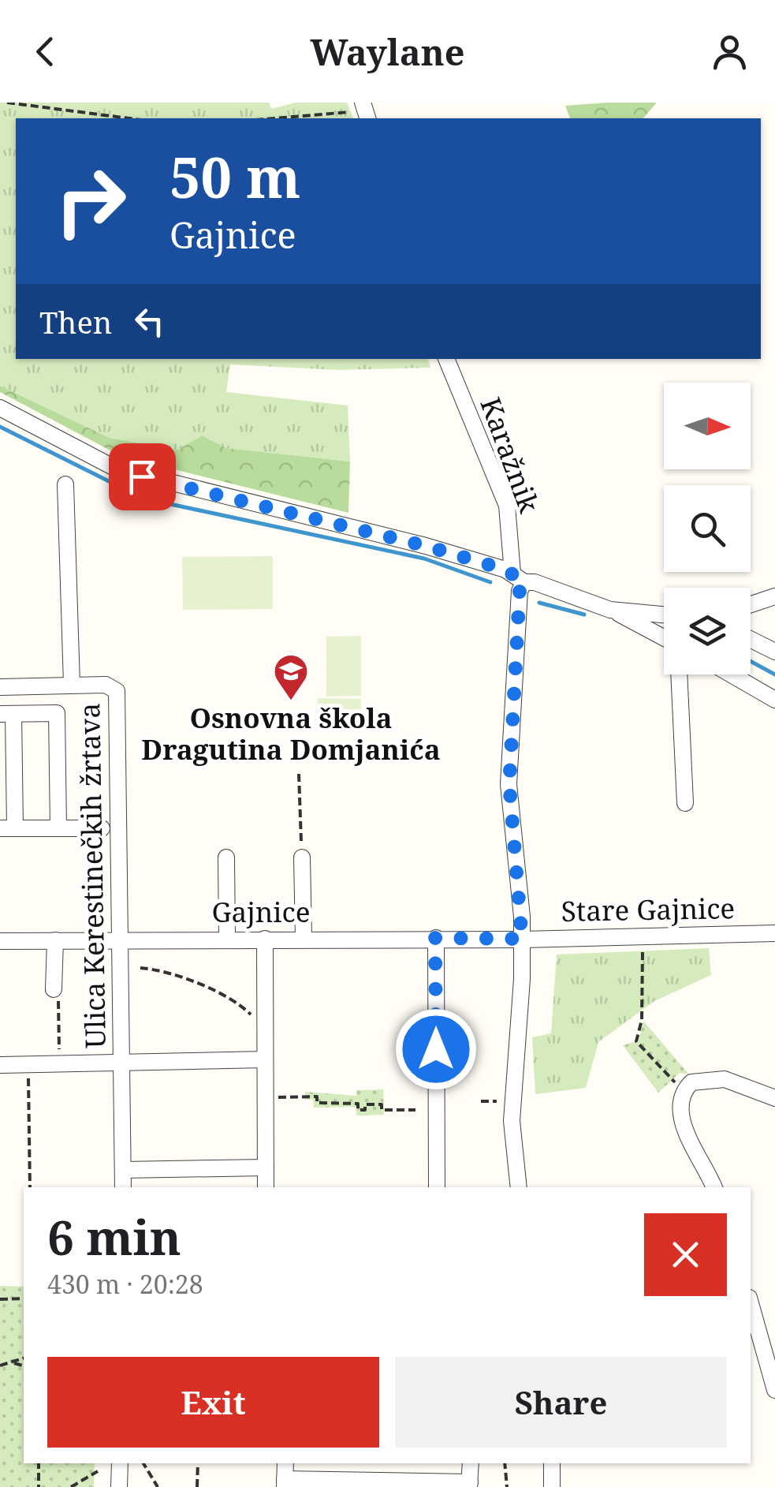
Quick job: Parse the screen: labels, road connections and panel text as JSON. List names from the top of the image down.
{
  "streets": {
    "street": [
      "Karažnik",
      "Ulica Kerestinečkih žrtava",
      "Stare Gajnice",
      "Gajnice"
    ]
  },
  "crossings": [
    ["Karažnik", "Stare Gajnice"],
    ["Karažnik", "Gajnice"],
    ["Ulica Kerestinečkih žrtava", "Gajnice"],
    ["Stare Gajnice", "Gajnice"]
  ],
  "places": {
    "school or university": ["Osnovna škola Dragutina Domjanića"]
  },
  "north": "right",
  "page": {
    "header": "Waylane",
    "turn": ["50 m", "Gajnice"],
    "then": "Then",
    "heading": ["6 min", "430 m · 20:28"],
    "buttons": ["Exit", "Share"]
  }
}
